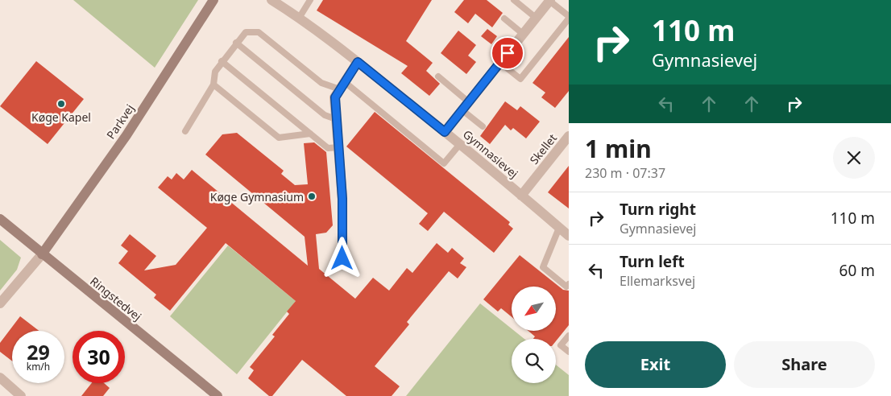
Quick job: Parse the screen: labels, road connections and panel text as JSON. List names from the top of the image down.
{
  "streets": {
    "street": [
      "Parkvej",
      "Skellet",
      "Gymnasievej",
      "Ringstedvej"
    ]
  },
  "crossings": [
    ["Parkvej", "Ringstedvej"],
    ["Skellet", "Gymnasievej"]
  ],
  "places": ["Køge Kapel", "Køge Gymnasium"],
  "north": "bottom left",
  "page": {
    "turn": ["110 m", "Gymnasievej"],
    "heading": ["1 min", "230 m · 07:37"],
    "list": [
      {
        "name": "Turn right",
        "note": "Gymnasievej",
        "value": "110 m"
      },
      {
        "name": "Turn left",
        "note": "Ellemarksvej",
        "value": "60 m"
      }
    ],
    "speed": "29 km/h",
    "limit": "30",
    "buttons": ["Exit", "Share"]
  }
}
